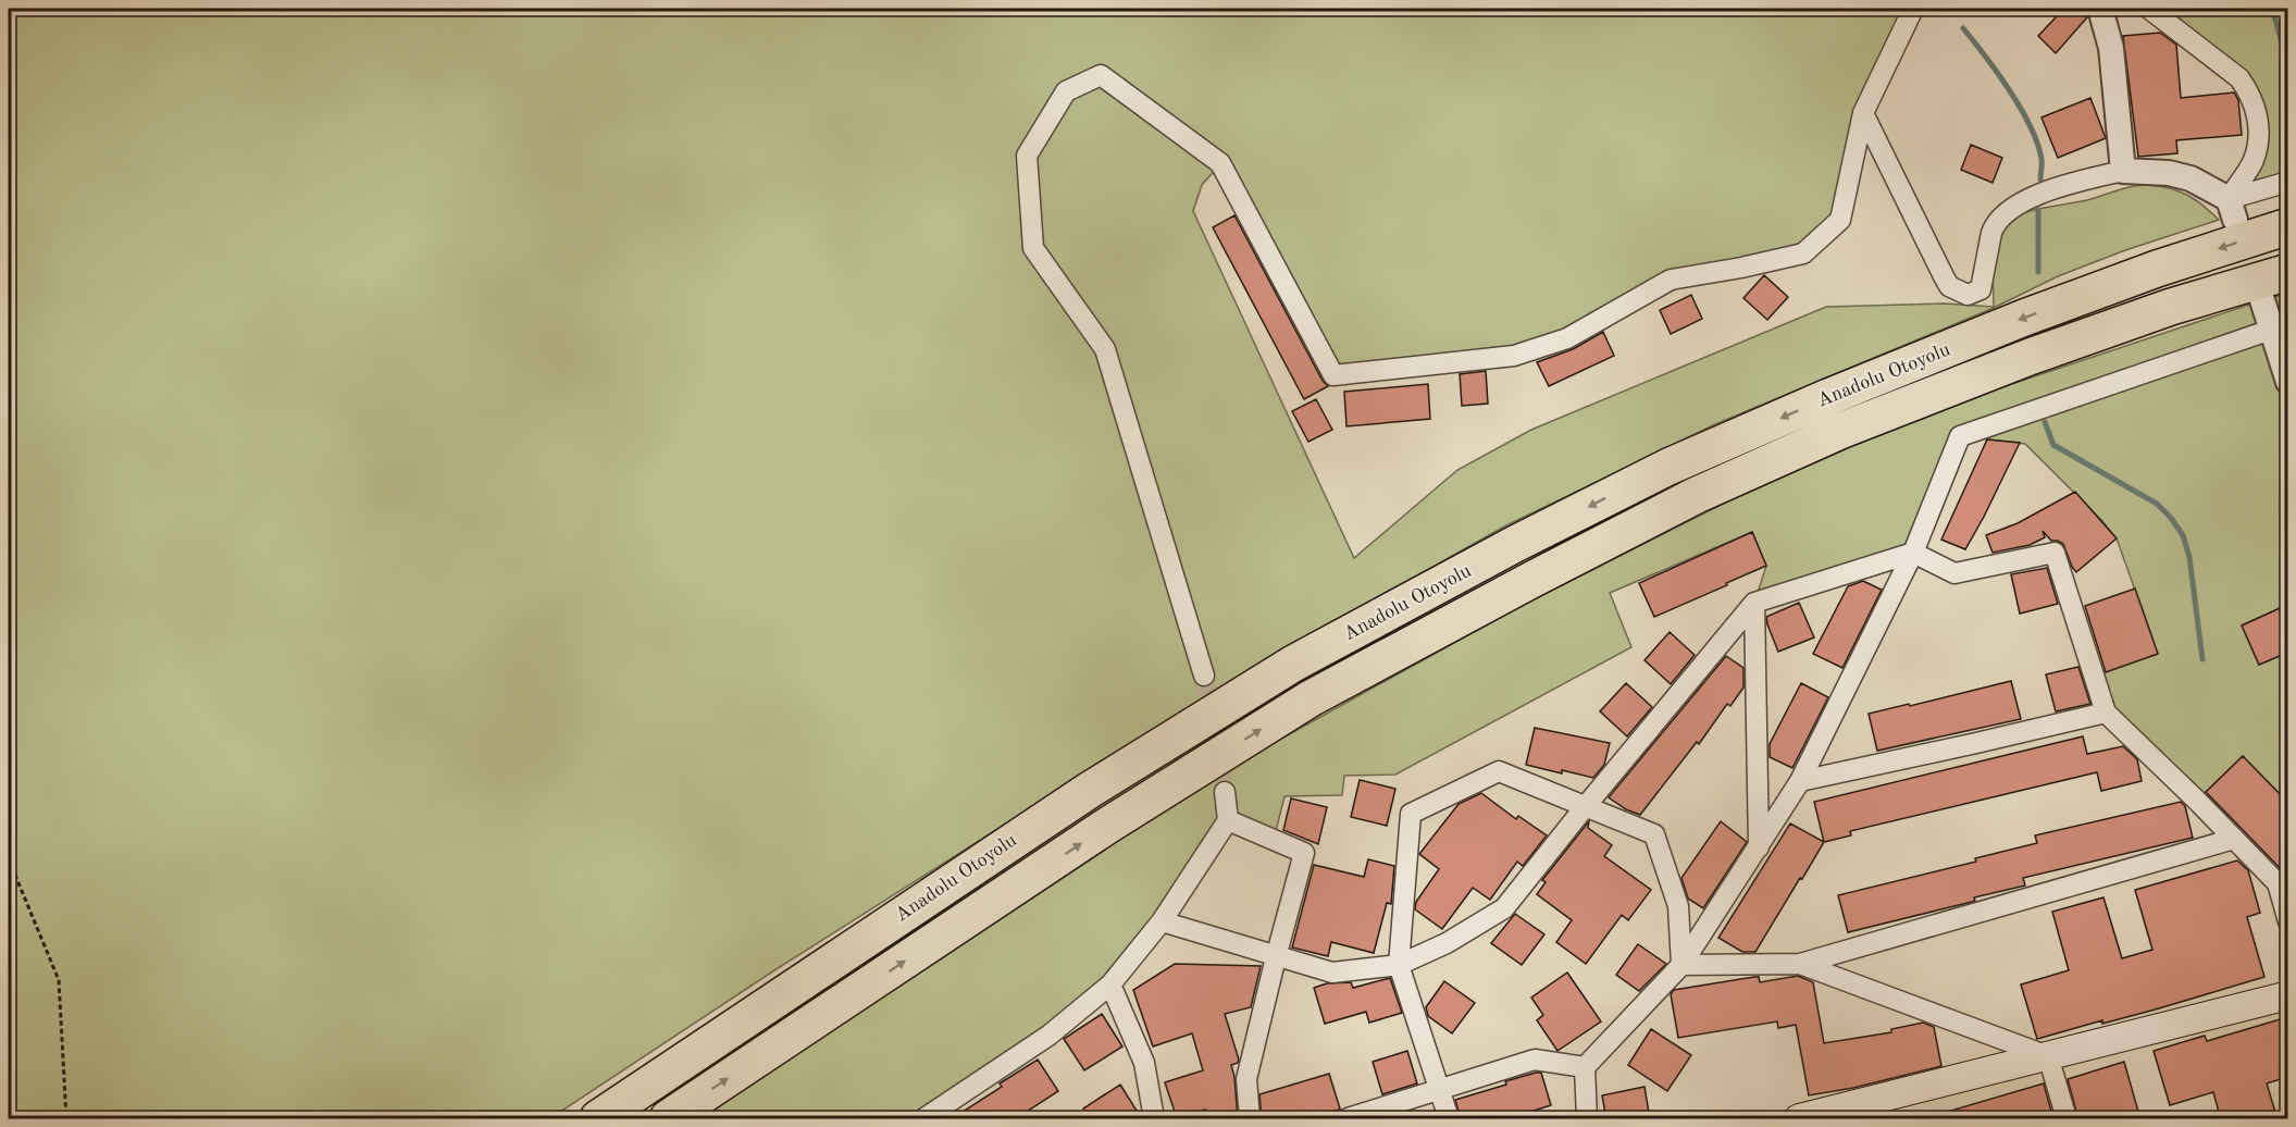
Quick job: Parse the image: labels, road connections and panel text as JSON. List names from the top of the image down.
{
  "streets": {
    "highway": ["Anadolu Otoyolu"]
  }
}
